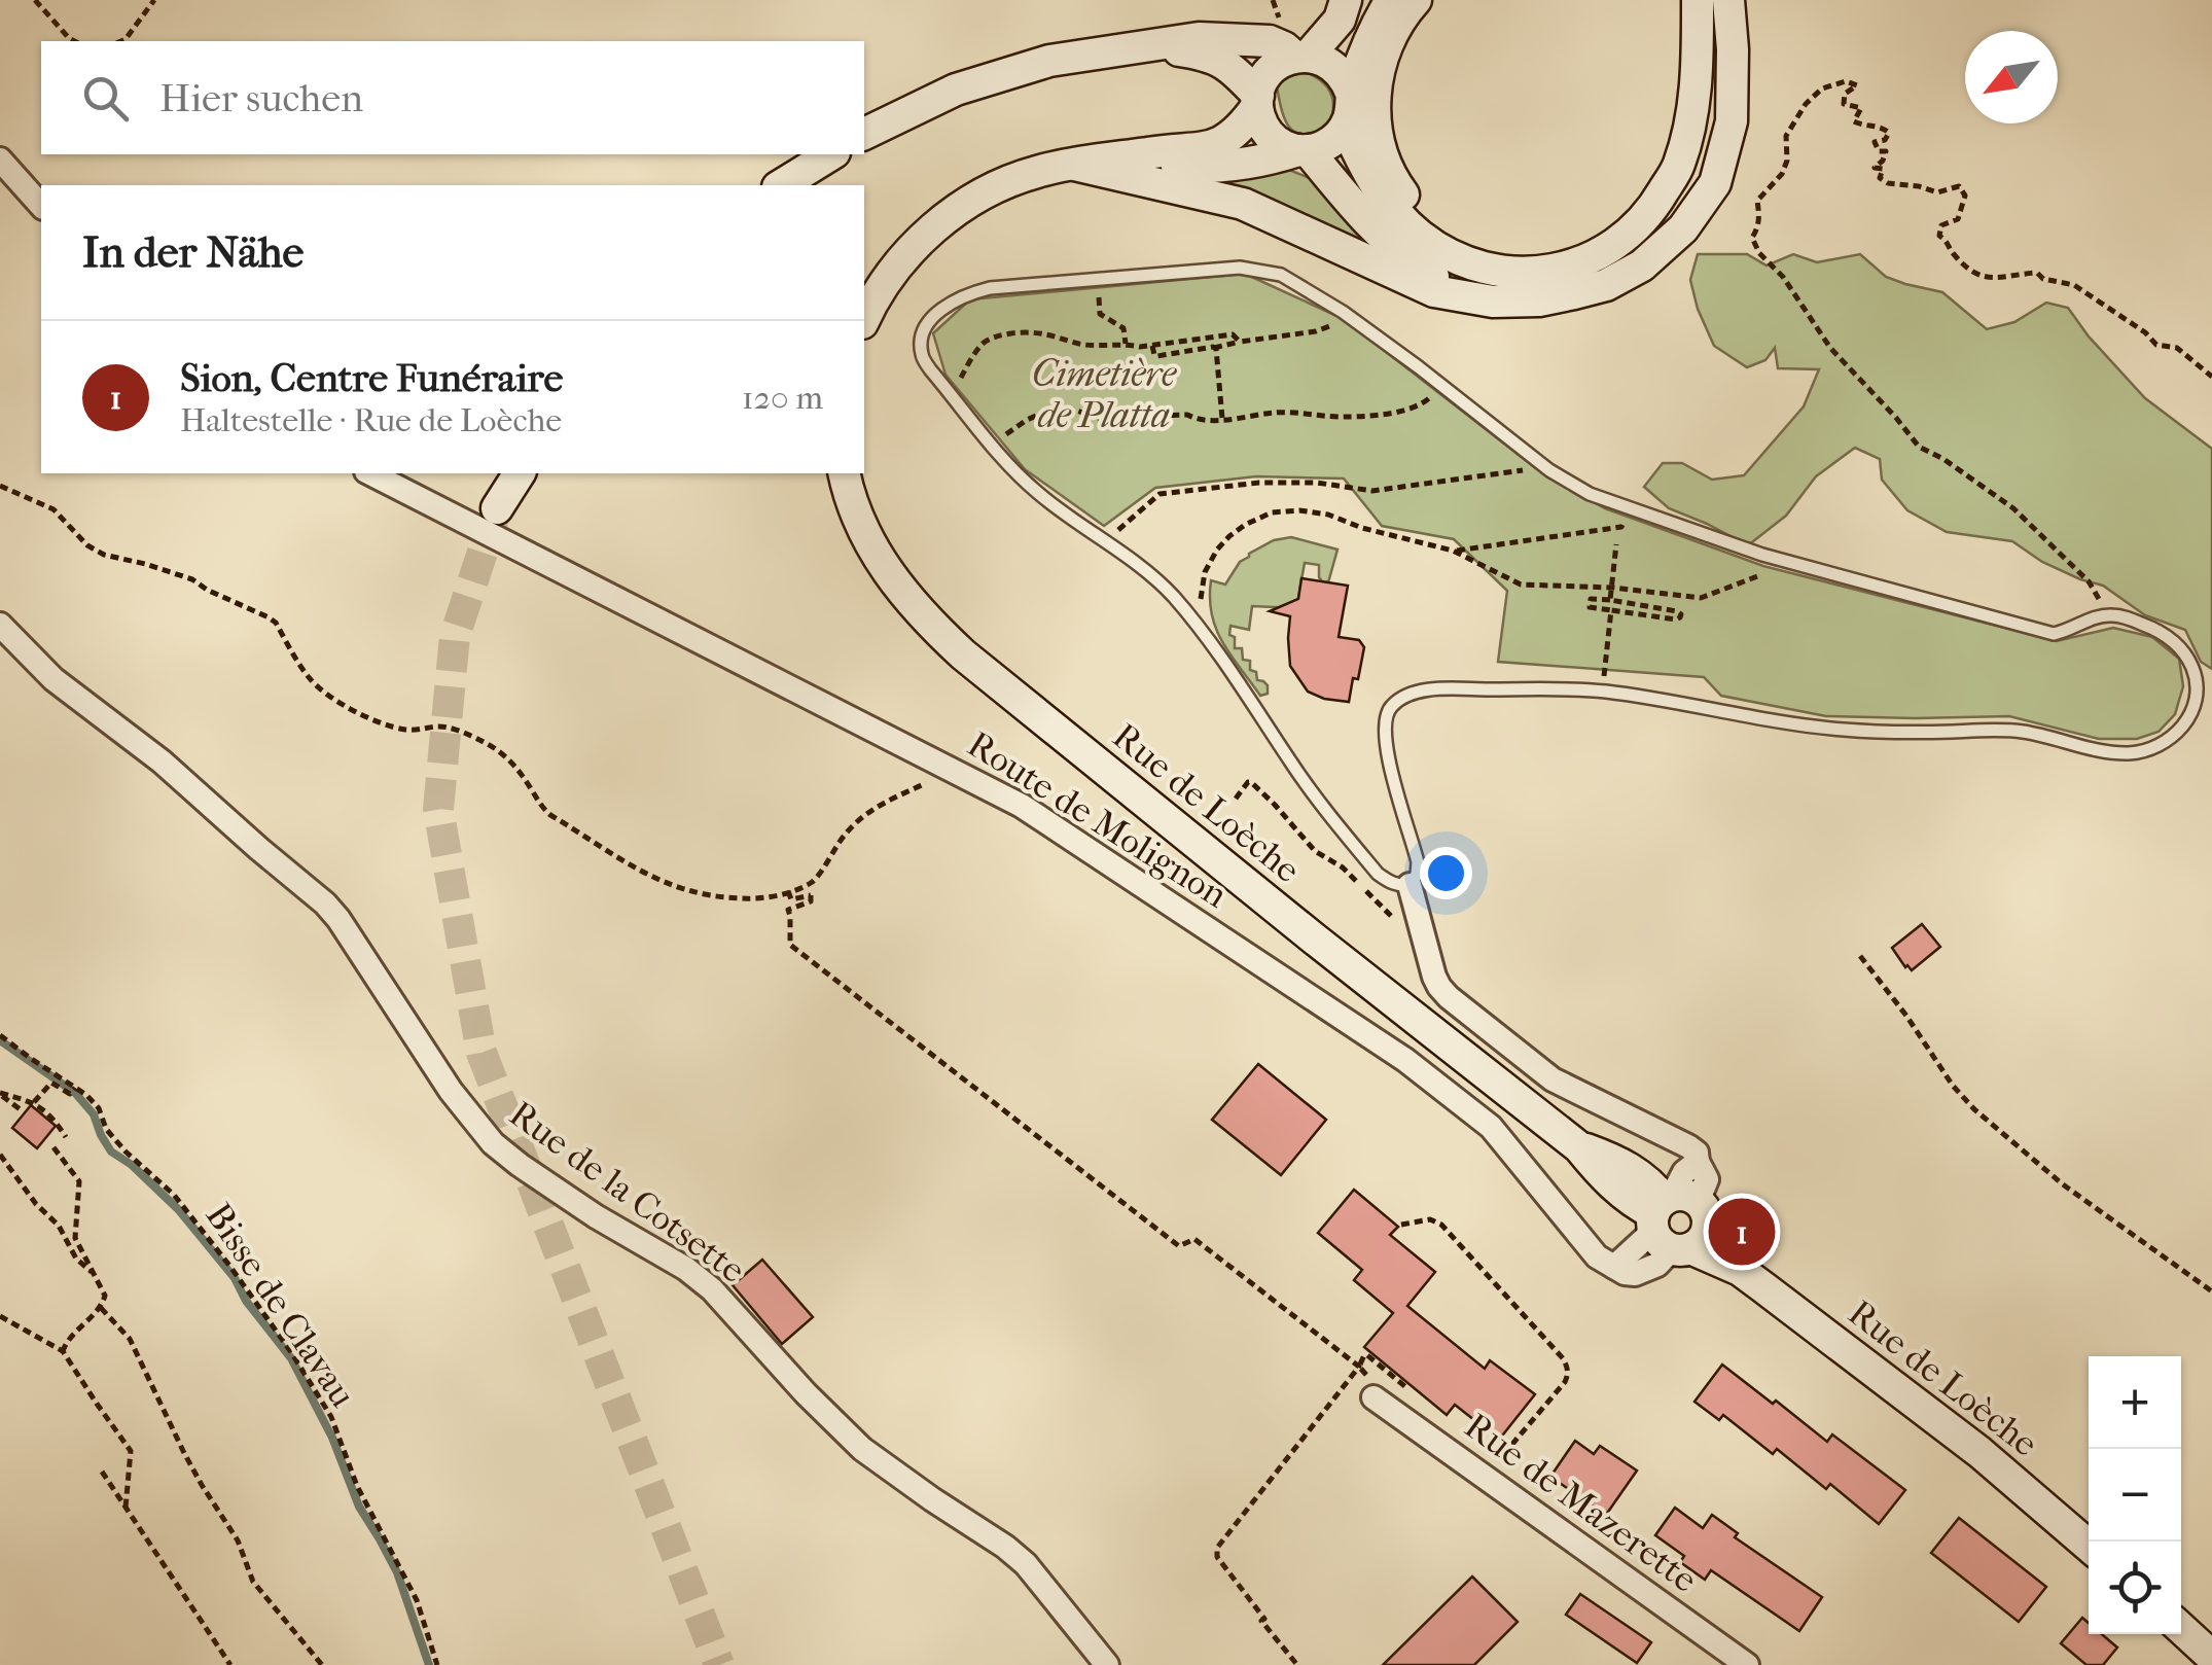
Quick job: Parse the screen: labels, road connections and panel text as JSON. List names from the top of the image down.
{
  "streets": {
    "street": [
      "Rue de Loèche",
      "Route de Molignon",
      "Rue de la Cotsette",
      "Rue de Mazerette"
    ],
    "path": ["Bisse de Clavau"]
  },
  "crossings": [
    ["Rue de Loèche", "Route de Molignon"]
  ],
  "parks": ["Cimetière de Platta"],
  "north": "bottom left",
  "page": {
    "search": "Hier suchen",
    "heading": "In der Nähe",
    "list": [
      {
        "mark": "1",
        "name": "Sion, Centre Funéraire",
        "note": "Haltestelle · Rue de Loèche",
        "value": "120 m"
      }
    ],
    "pins": "1",
    "map_buttons": ["+", "−"]
  }
}
